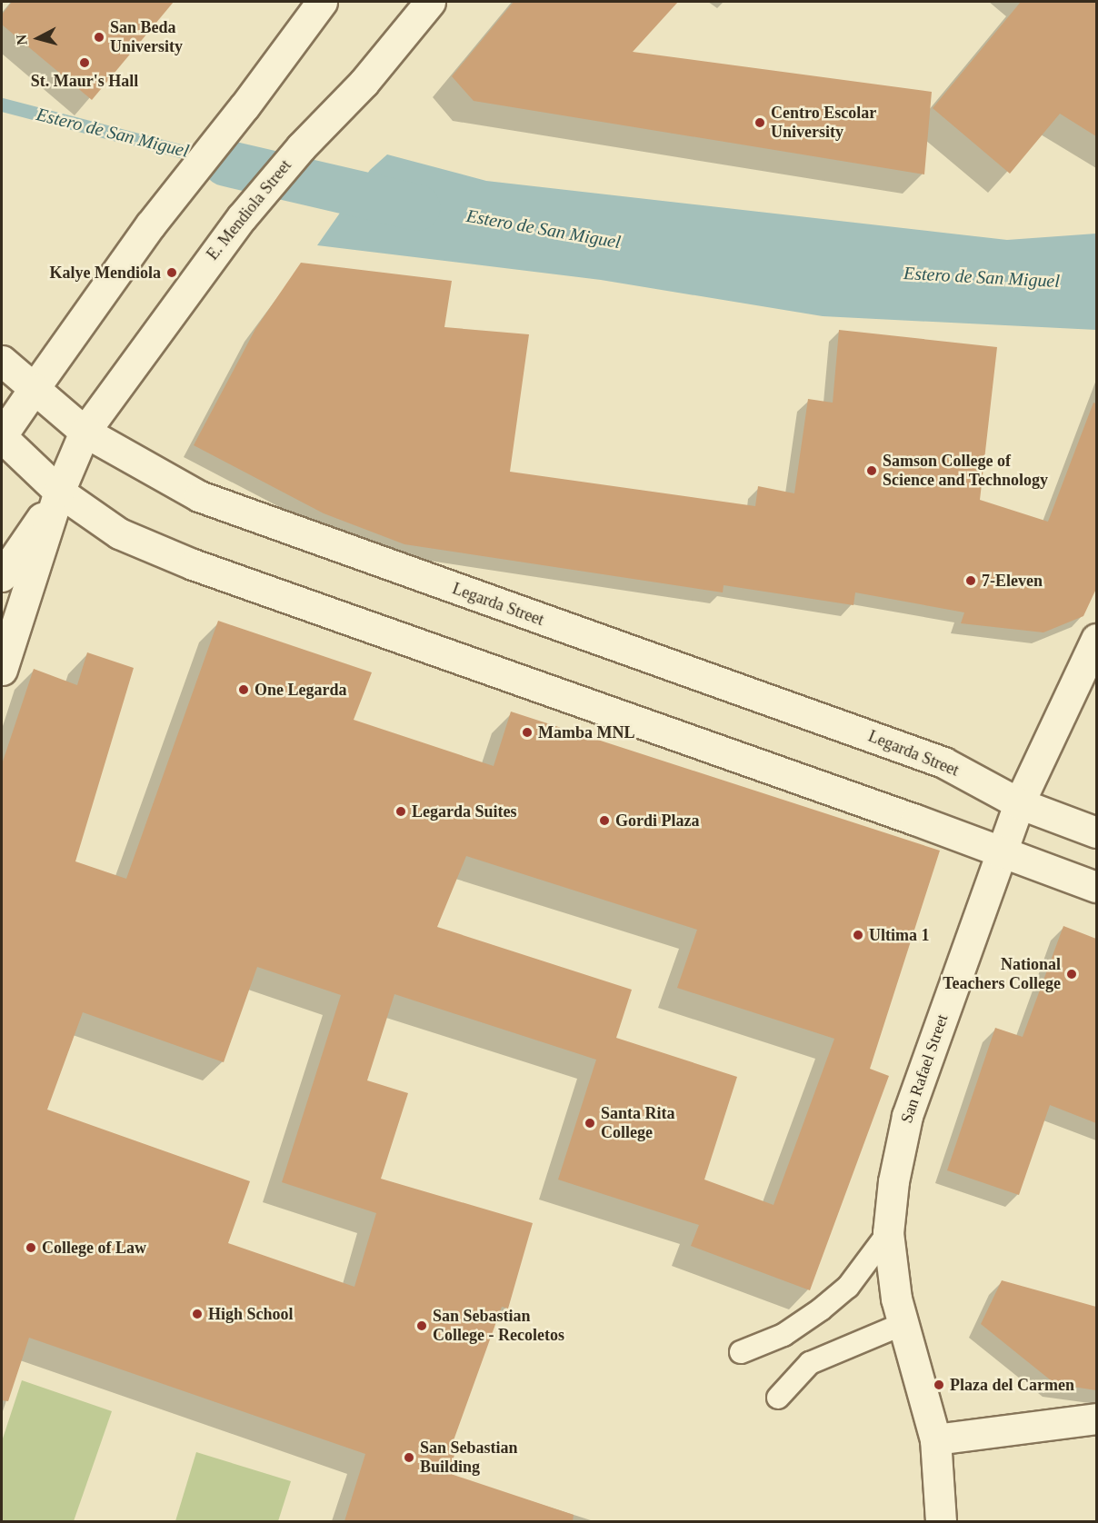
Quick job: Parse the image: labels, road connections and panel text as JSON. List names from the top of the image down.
{
  "streets": {
    "main road": ["E. Mendiola Street", "Legarda Street", "San Rafael Street"]
  },
  "crossings": [
    ["E. Mendiola Street", "Legarda Street"],
    ["Legarda Street", "San Rafael Street"]
  ],
  "water": ["Estero de San Miguel"],
  "places": [
    "San Beda University",
    "St. Maur's Hall",
    "Centro Escolar University",
    "Kalye Mendiola",
    "Samson College of Science and Technology",
    "7-Eleven",
    "One Legarda",
    "Mamba MNL",
    "Legarda Suites",
    "Gordi Plaza",
    "Ultima 1",
    "National Teachers College",
    "Santa Rita College",
    "College of Law",
    "High School",
    "San Sebastian College - Recoletos",
    "Plaza del Carmen",
    "San Sebastian Building"
  ],
  "north": "left"
}
